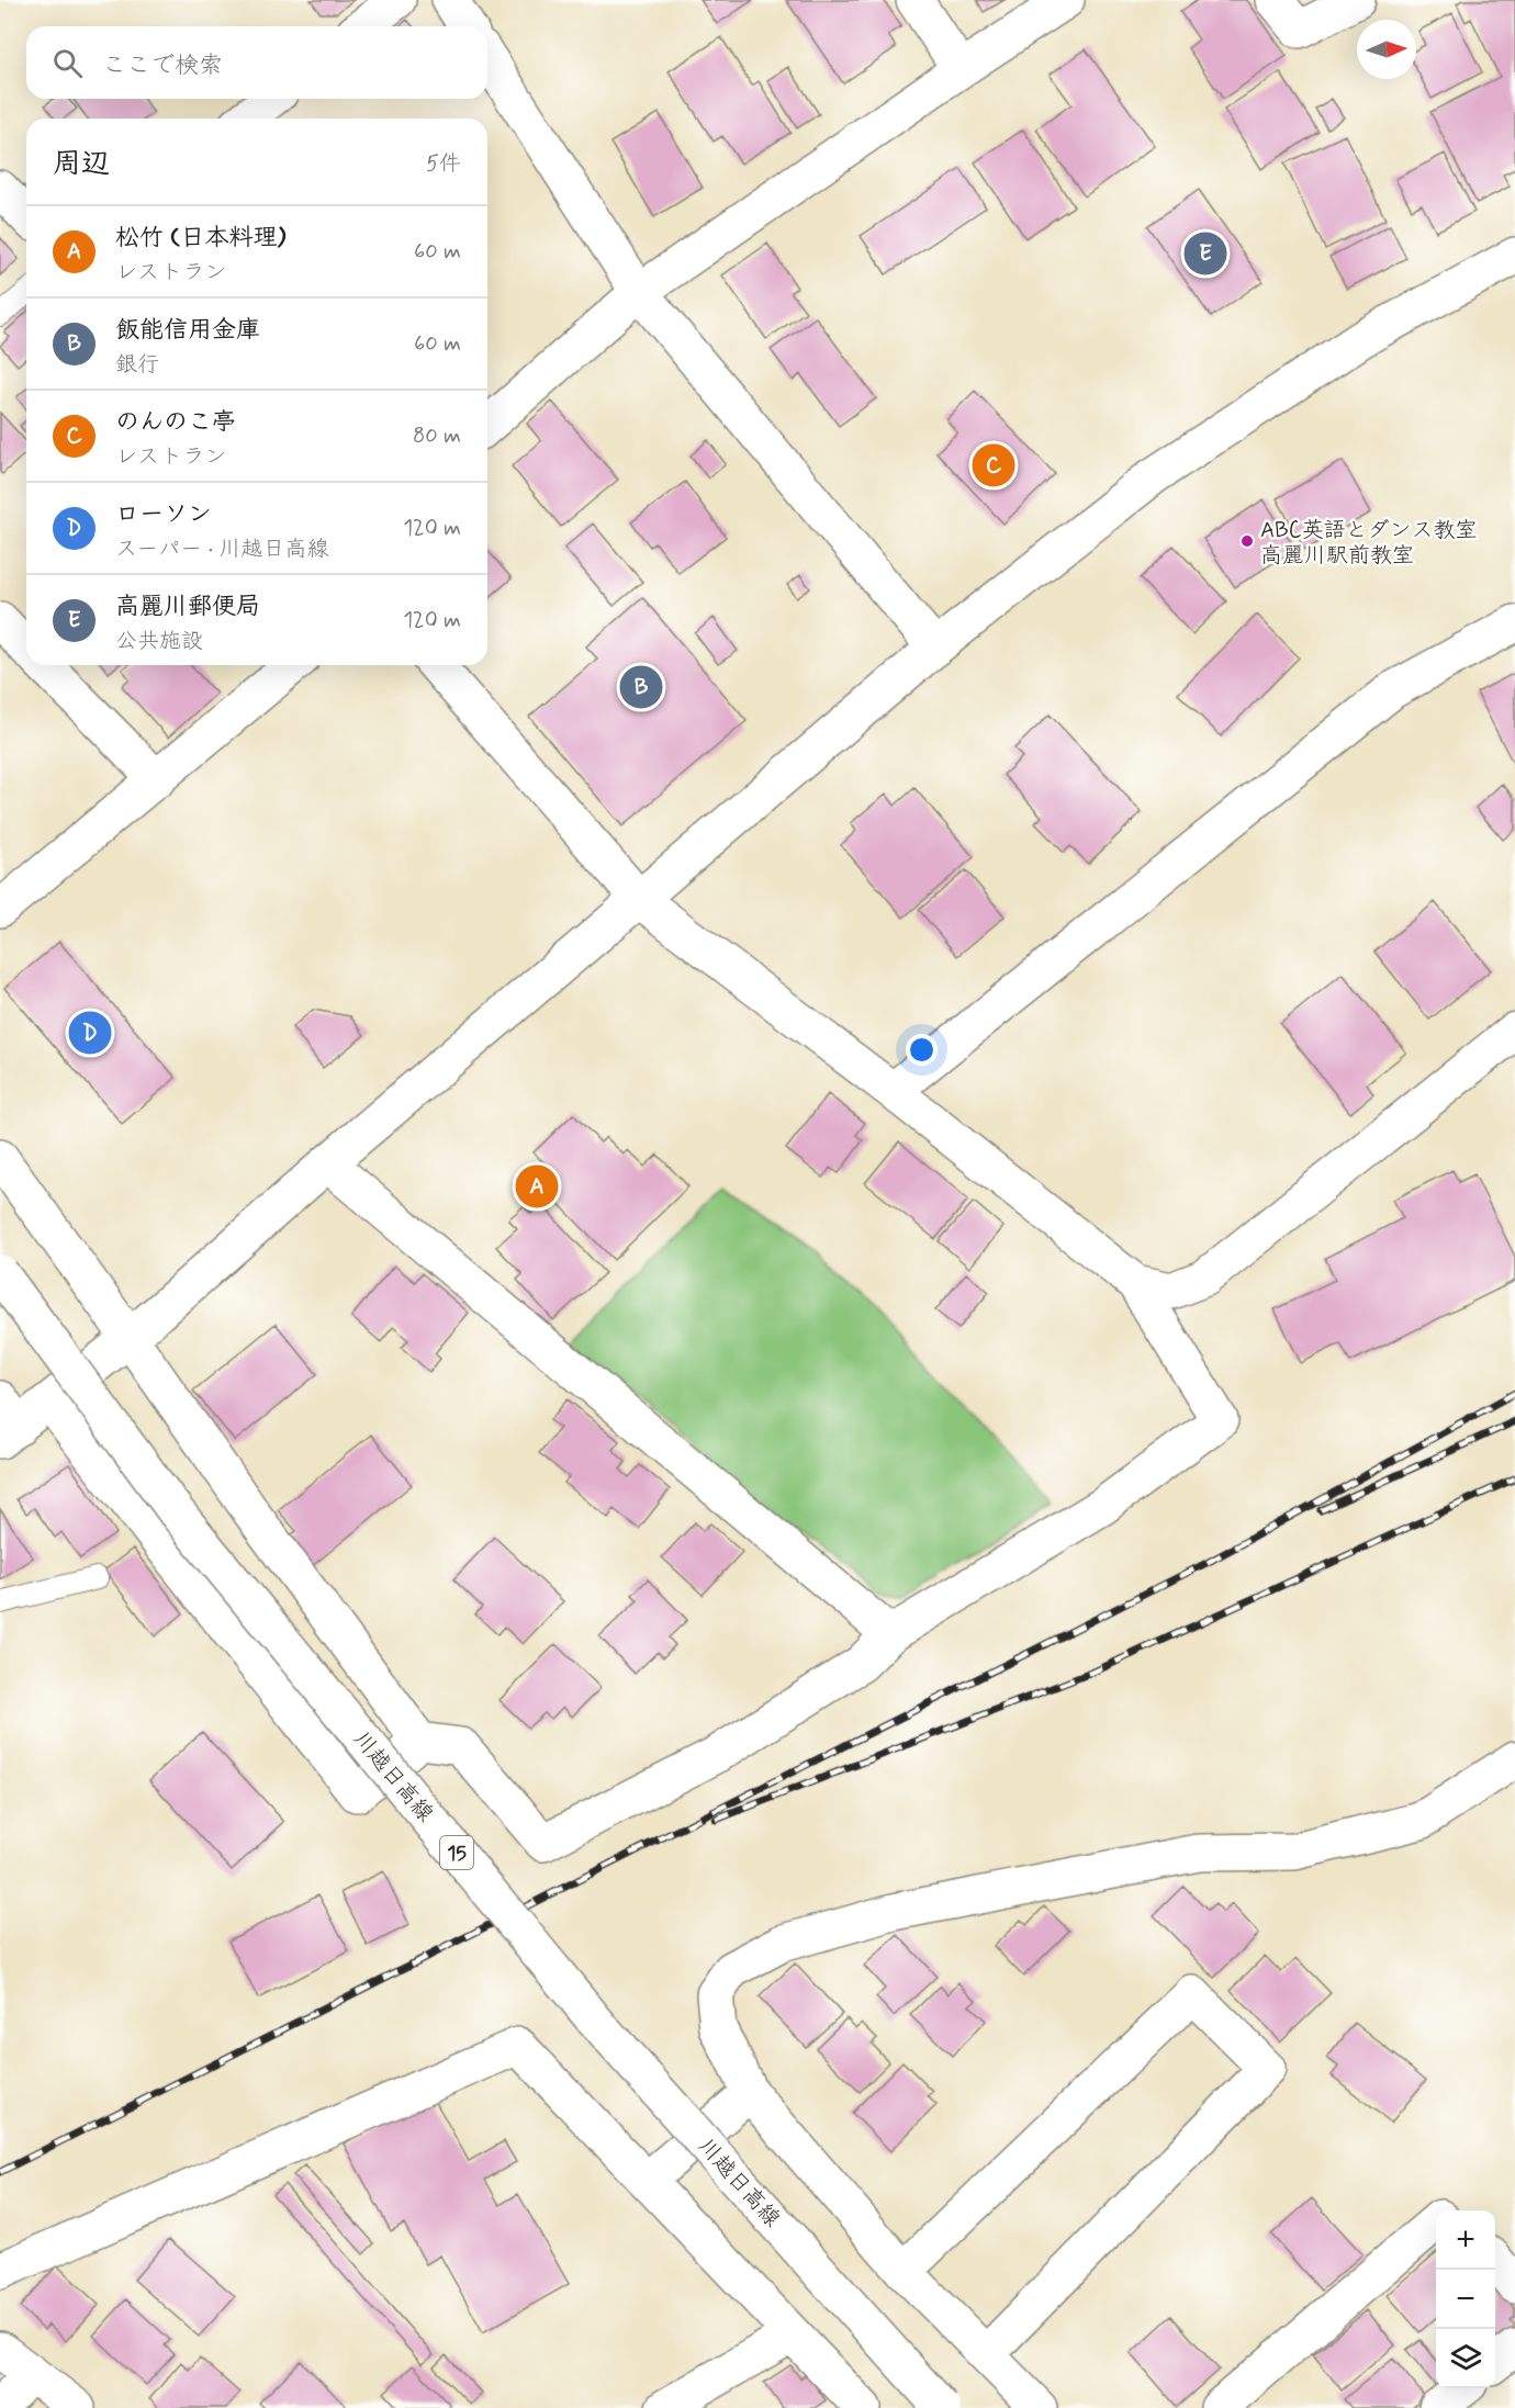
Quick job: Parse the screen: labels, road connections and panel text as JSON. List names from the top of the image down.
{
  "streets": {
    "street": ["川越日高線", "15"]
  },
  "places": ["ABC英語とダンス教室 高麗川駅前教室"],
  "north": "right",
  "page": {
    "search": "ここで検索",
    "heading": ["周辺", "5件"],
    "list": [
      {
        "mark": "A",
        "name": "松竹 (日本料理)",
        "note": "レストラン",
        "value": "60 m"
      },
      {
        "mark": "B",
        "name": "飯能信用金庫",
        "note": "銀行",
        "value": "60 m"
      },
      {
        "mark": "C",
        "name": "のんのこ亭",
        "note": "レストラン",
        "value": "80 m"
      },
      {
        "mark": "D",
        "name": "ローソン",
        "note": "スーパー · 川越日高線",
        "value": "120 m"
      },
      {
        "mark": "E",
        "name": "高麗川郵便局",
        "note": "公共施設",
        "value": "120 m"
      }
    ],
    "pins": [
      "E",
      "C",
      "B",
      "D",
      "A"
    ],
    "map_buttons": ["+", "−"]
  }
}
